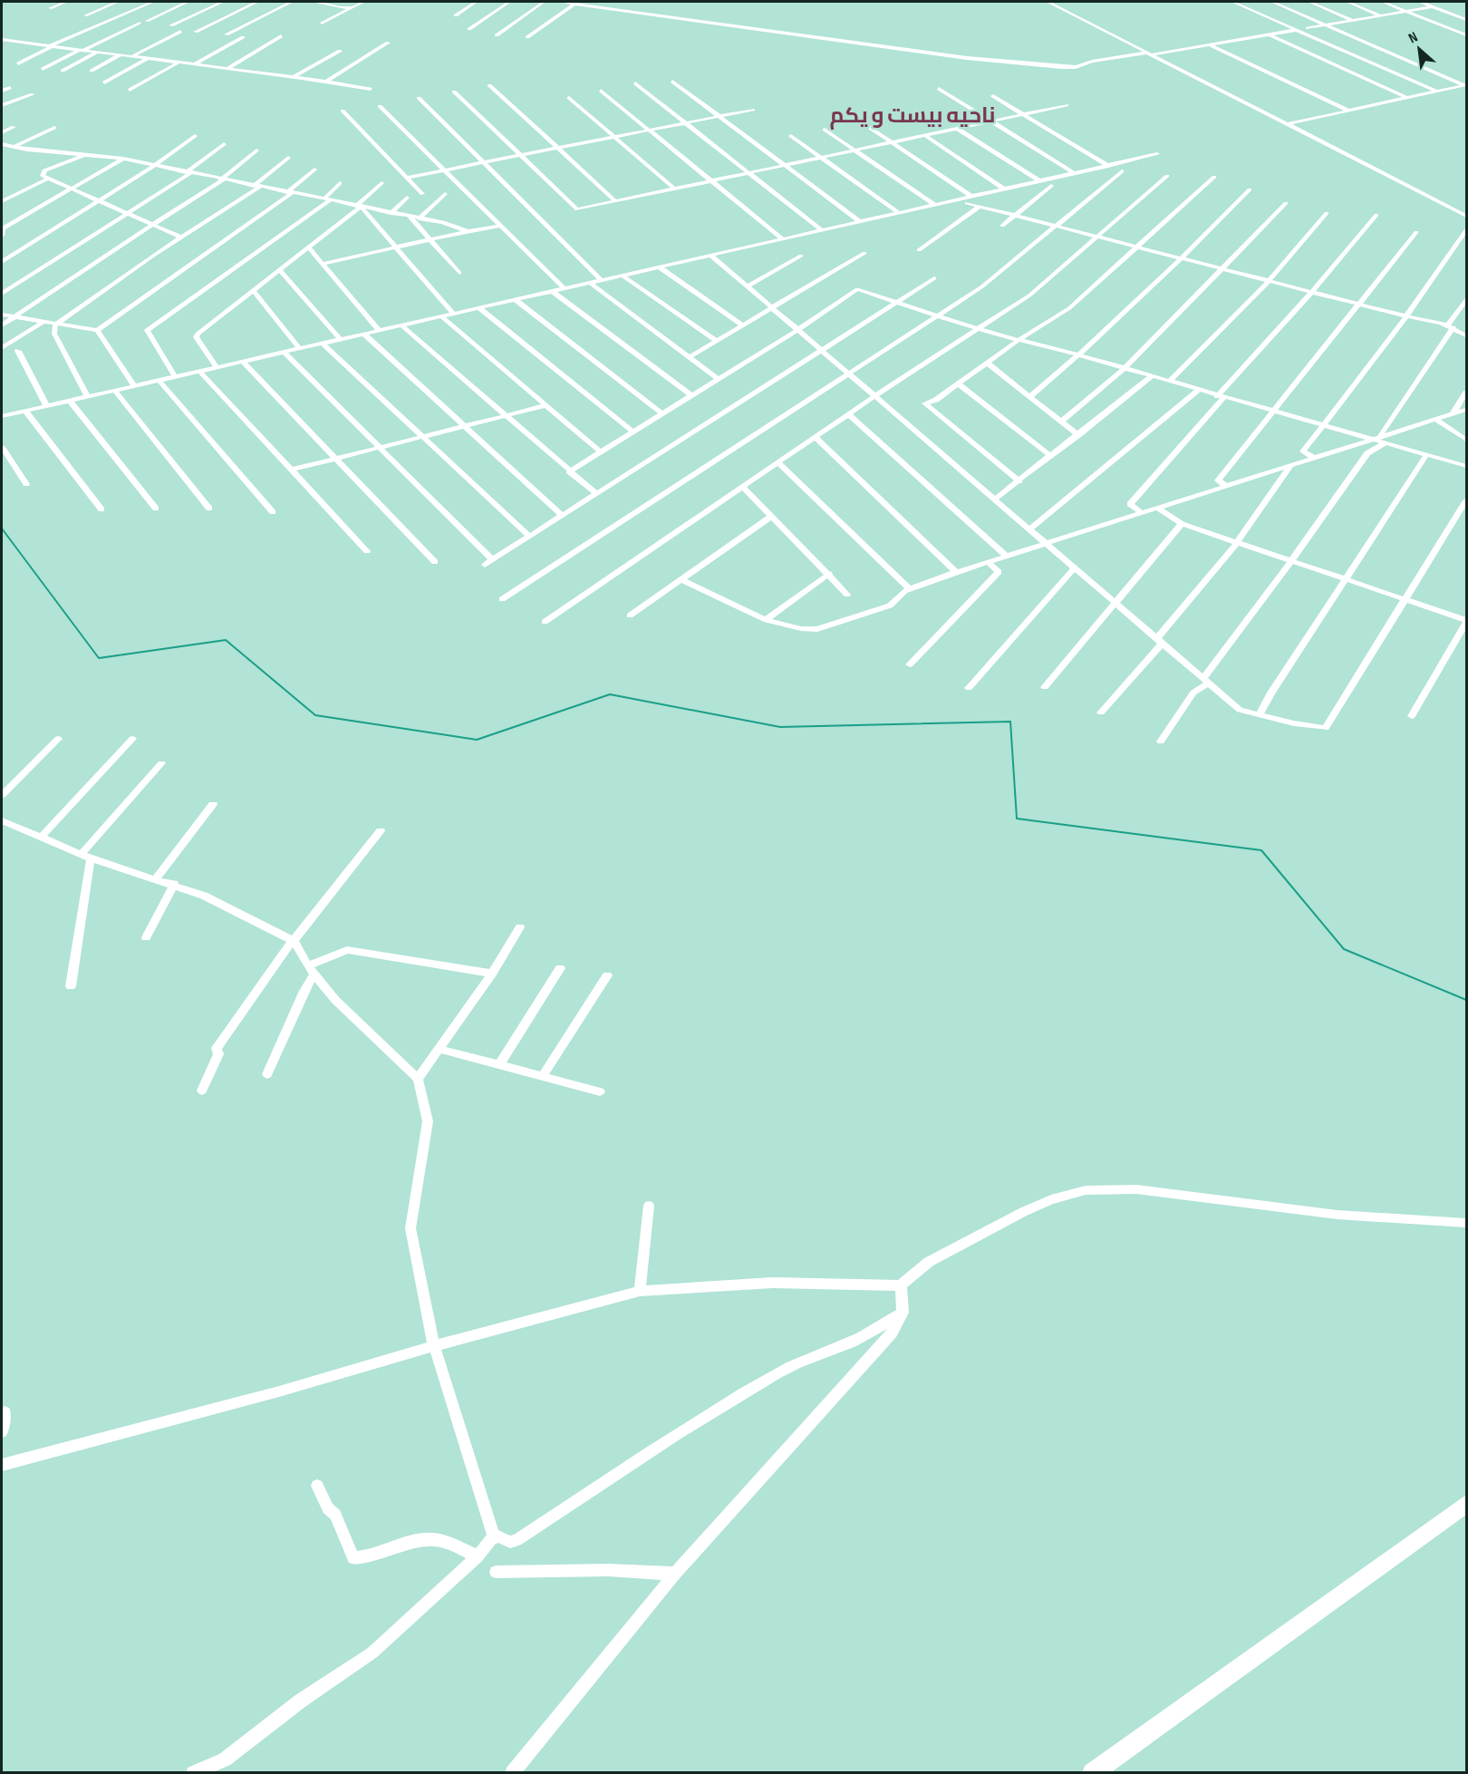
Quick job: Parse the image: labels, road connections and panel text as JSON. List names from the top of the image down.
{
  "districts": ["ناحیه بیست و یکم"],
  "north": "top left"
}
